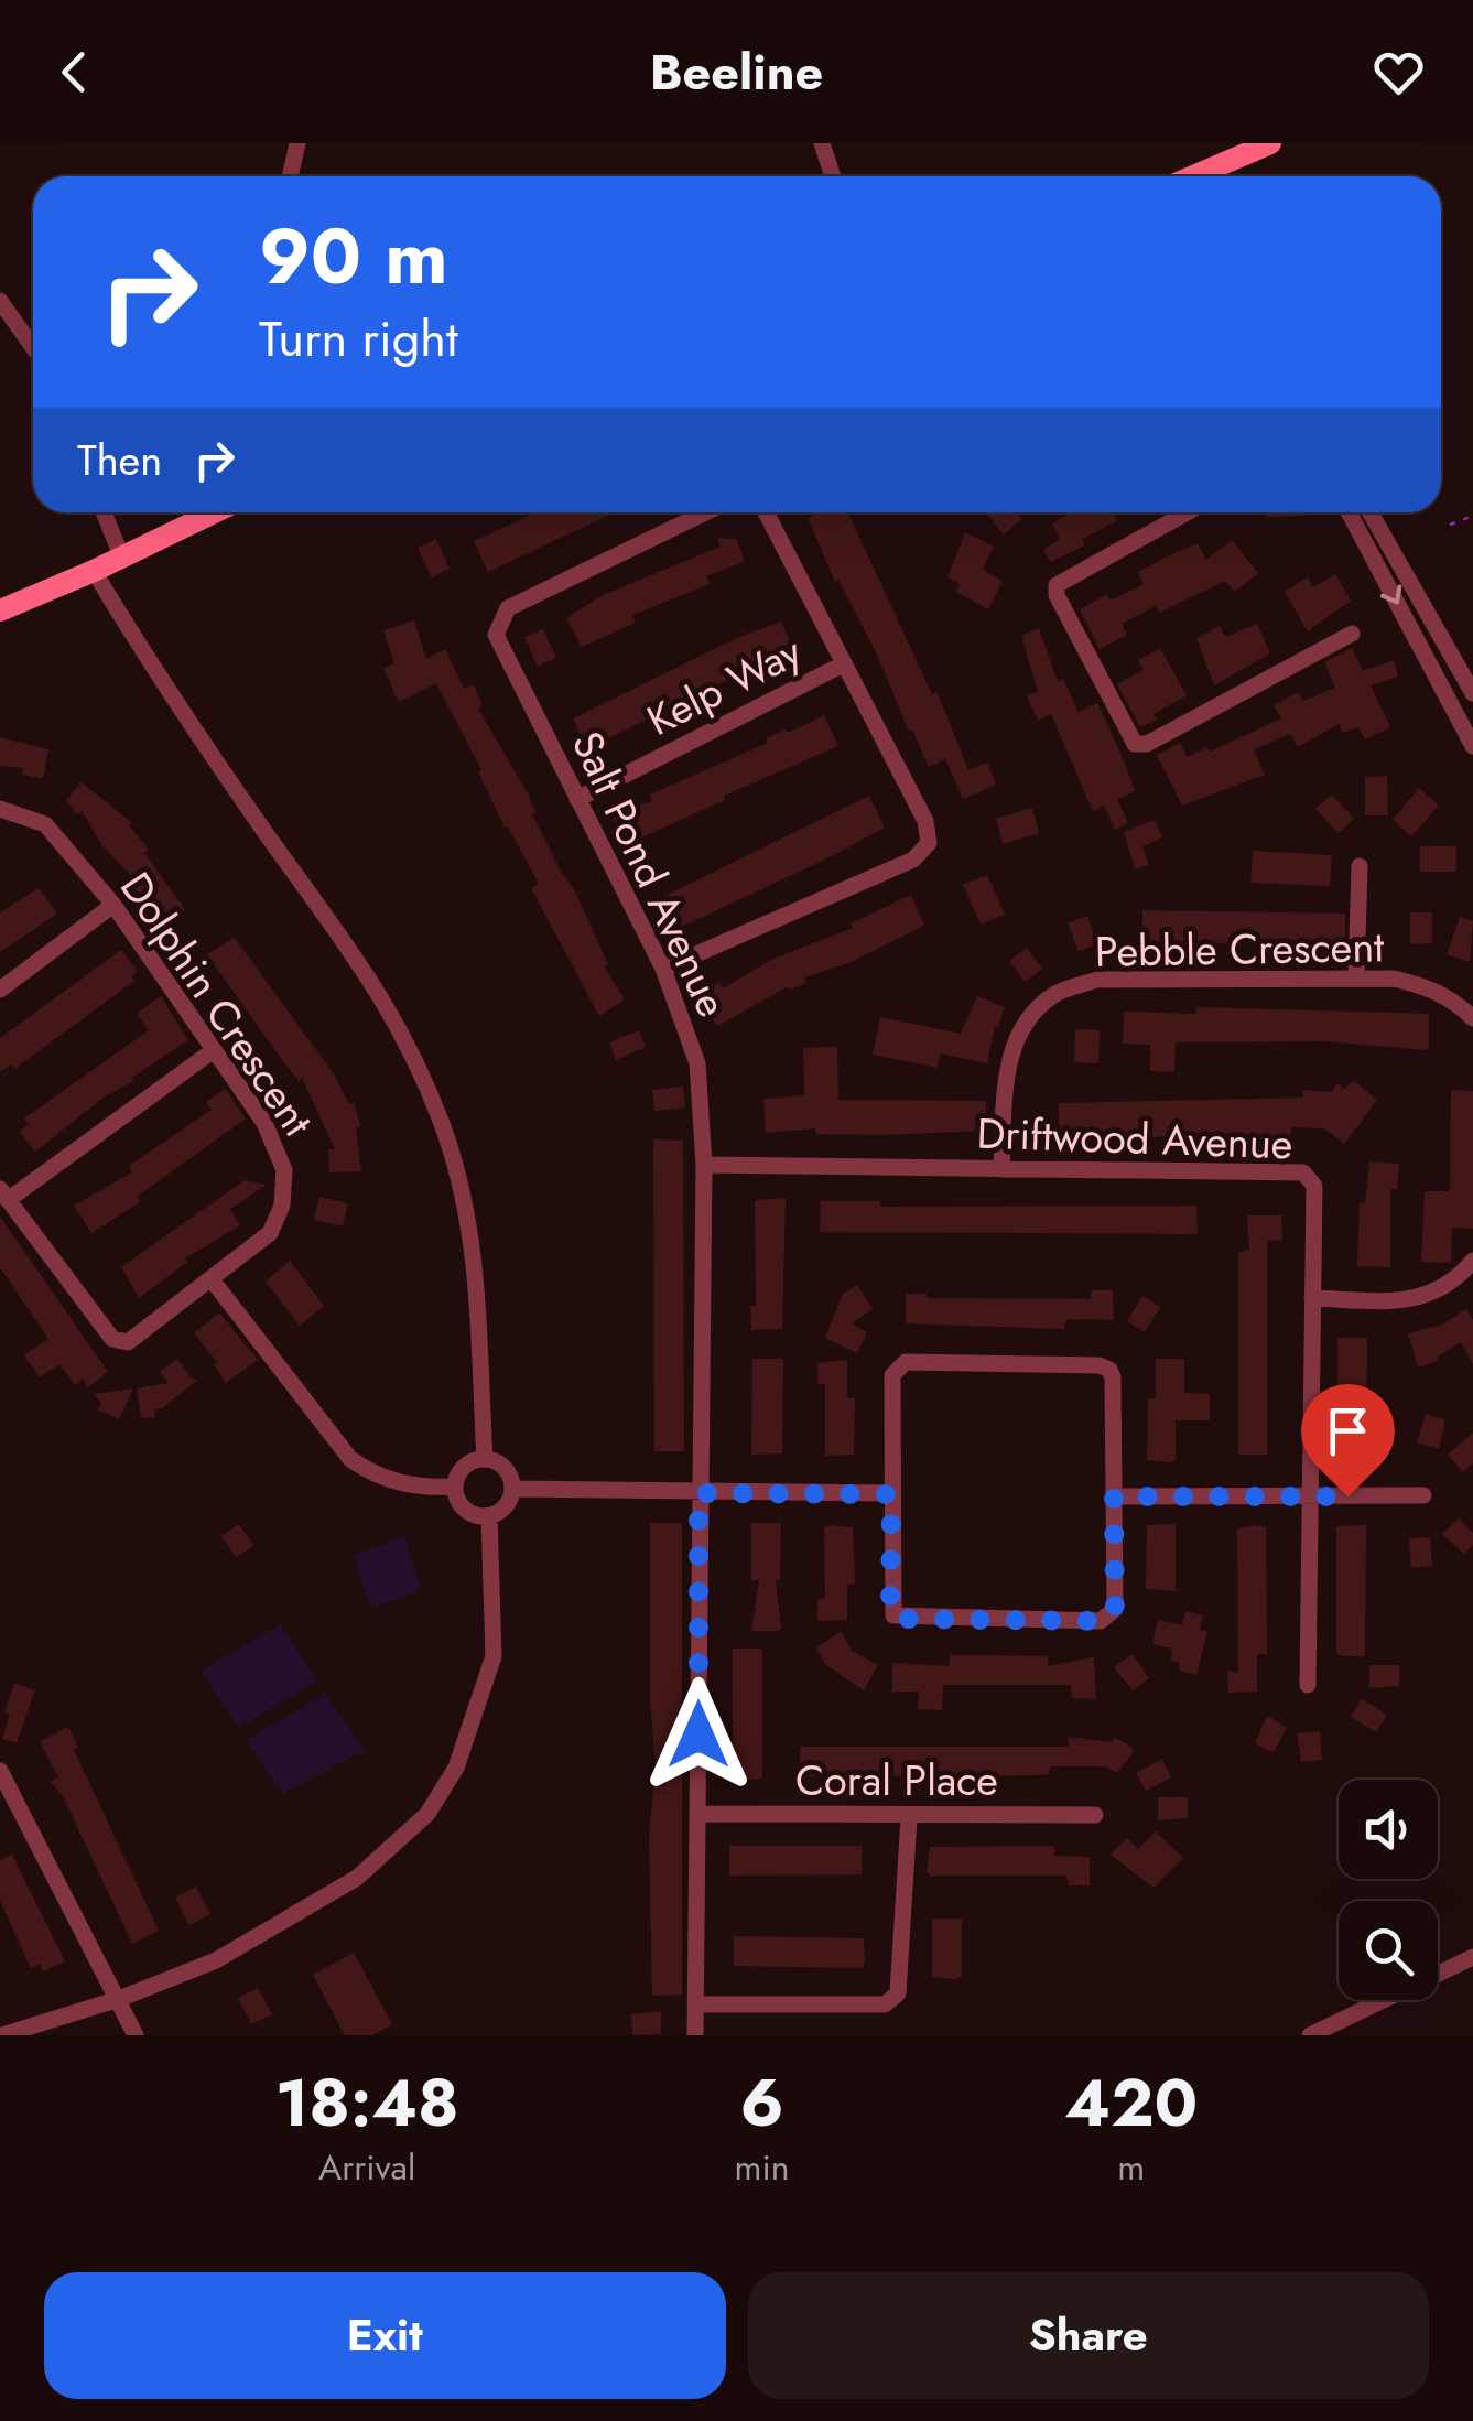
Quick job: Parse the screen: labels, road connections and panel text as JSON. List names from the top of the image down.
{
  "streets": {
    "street": [
      "Kelp Way",
      "Salt Pond Avenue",
      "Pebble Crescent",
      "Dolphin Crescent",
      "Driftwood Avenue",
      "Coral Place"
    ]
  },
  "crossings": [
    ["Kelp Way", "Salt Pond Avenue"],
    ["Salt Pond Avenue", "Driftwood Avenue"],
    ["Salt Pond Avenue", "Coral Place"],
    ["Pebble Crescent", "Driftwood Avenue"]
  ],
  "page": {
    "header": "Beeline",
    "turn": ["90 m", "Turn right"],
    "then": "Then",
    "eta": [
      "18:48",
      "Arrival",
      "6",
      "min",
      "420",
      "m"
    ],
    "buttons": ["Exit", "Share"]
  }
}
